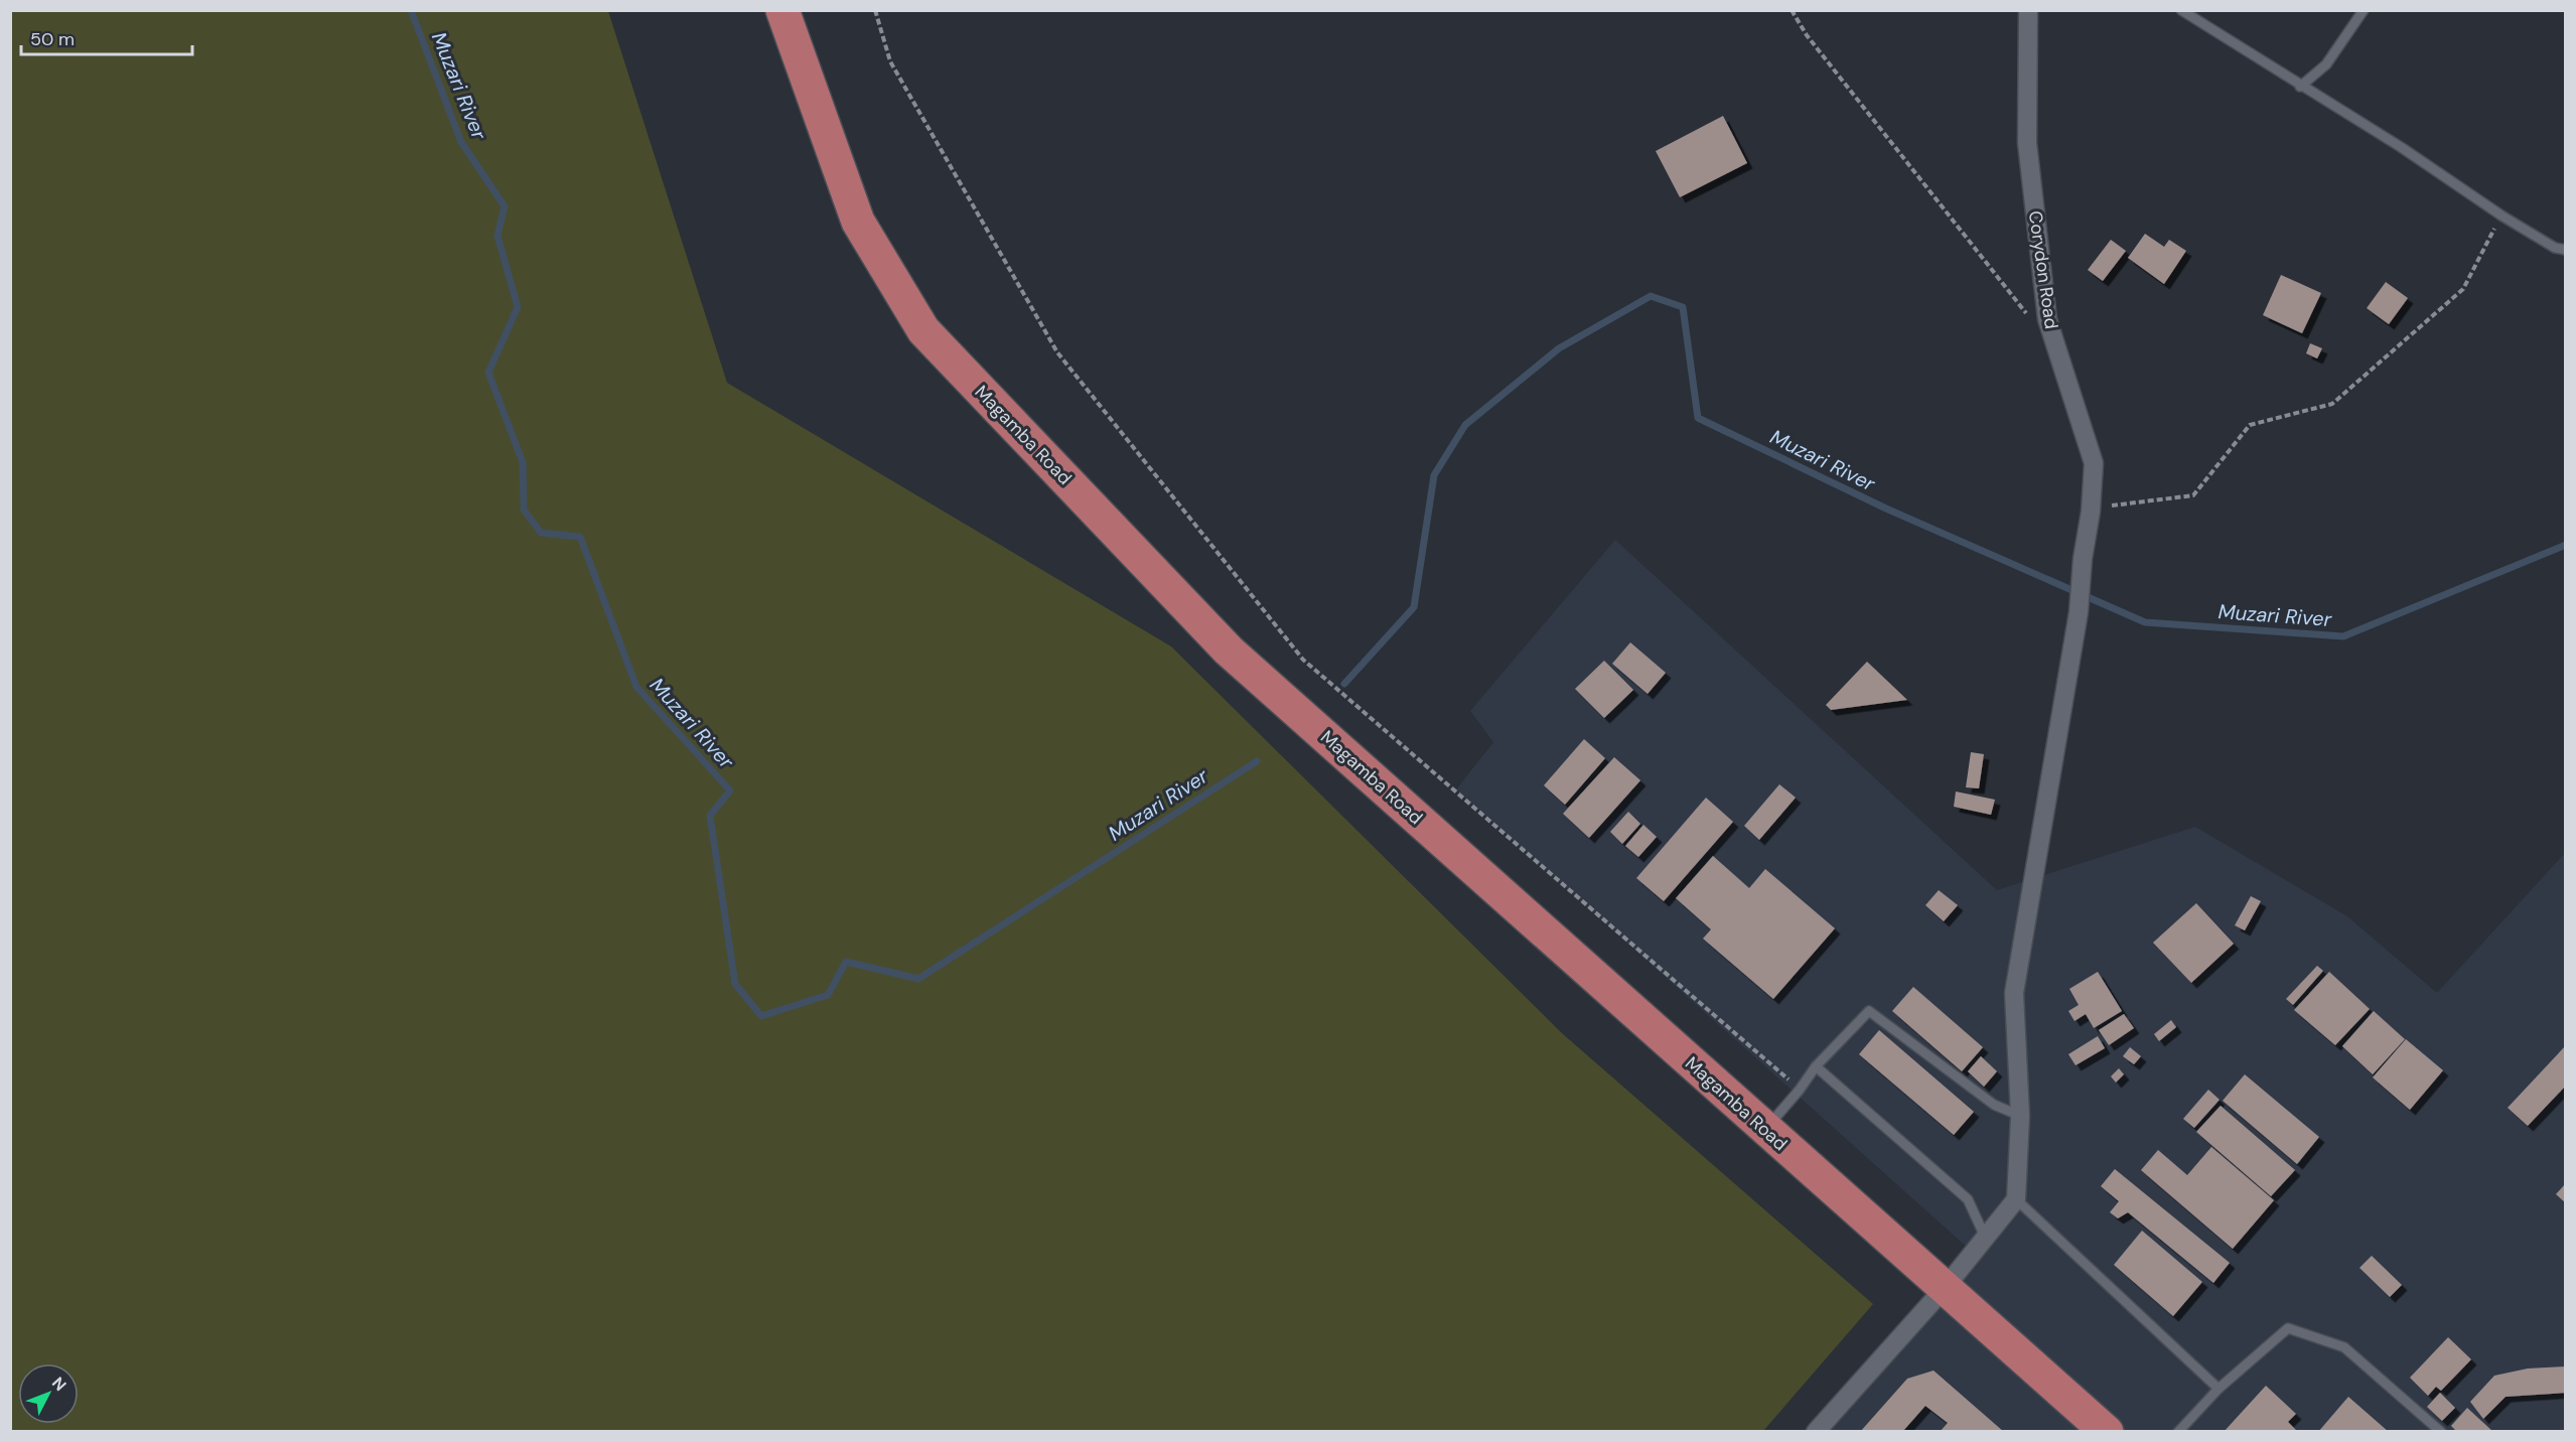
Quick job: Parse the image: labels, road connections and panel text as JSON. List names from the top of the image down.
{
  "streets": {
    "highway": ["Magamba Road"],
    "street": ["Corydon Road"]
  },
  "water": ["Muzari River"],
  "scale_bar": "50 m",
  "north": "top right"
}
